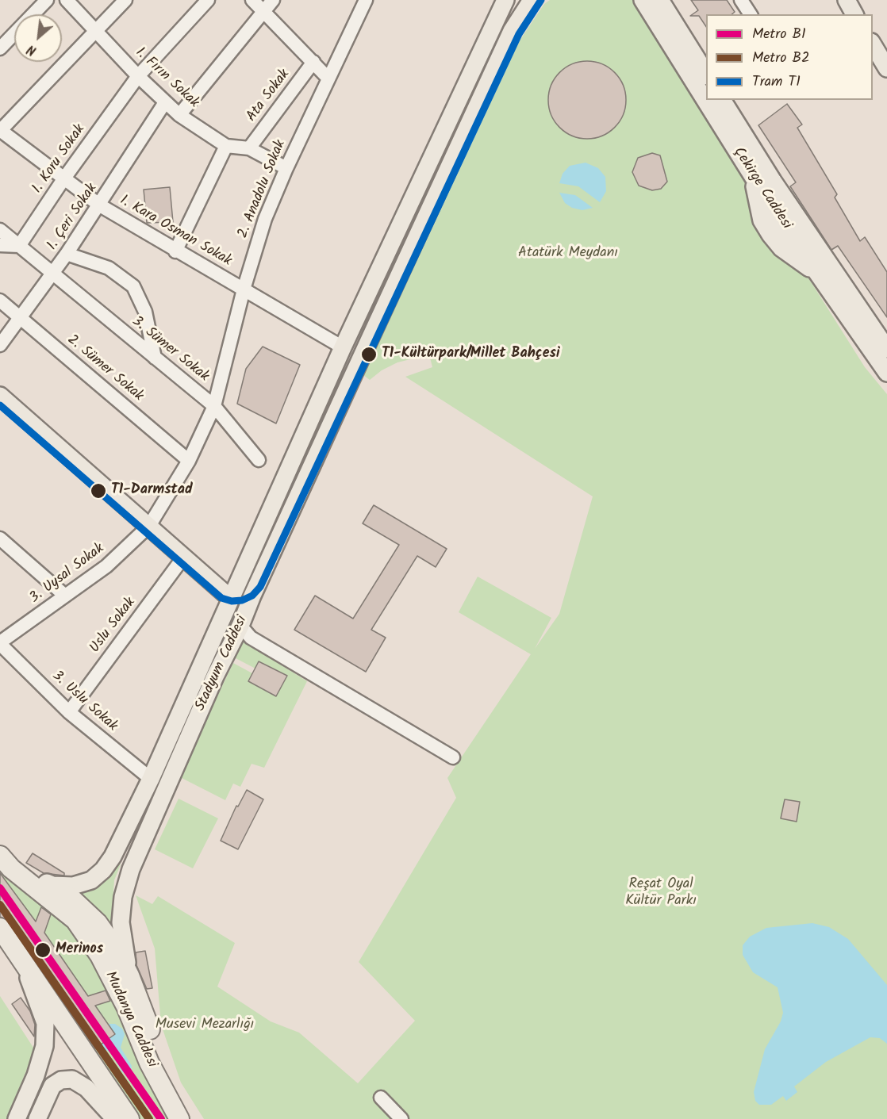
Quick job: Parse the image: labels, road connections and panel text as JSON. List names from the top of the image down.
{
  "streets": {
    "highway": ["Mudanya Caddesi"],
    "main road": ["Çekirge Caddesi", "Stadyum Caddesi"],
    "street": [
      "1. Fırın Sokak",
      "Ata Sokak",
      "1. Koru Sokak",
      "2. Anadolu Sokak",
      "1. Çeri Sokak",
      "1. Kara Osman Sokak",
      "3. Sümer Sokak",
      "2. Sümer Sokak",
      "3. Uysal Sokak",
      "Uslu Sokak",
      "3. Uslu Sokak"
    ]
  },
  "crossings": [
    ["1. Fırın Sokak", "Ata Sokak"],
    ["1. Fırın Sokak", "1. Koru Sokak"],
    ["1. Fırın Sokak", "2. Anadolu Sokak"],
    ["1. Fırın Sokak", "1. Çeri Sokak"],
    ["1. Koru Sokak", "1. Kara Osman Sokak"],
    ["1. Koru Sokak", "3. Sümer Sokak"],
    ["2. Anadolu Sokak", "1. Kara Osman Sokak"],
    ["2. Anadolu Sokak", "3. Sümer Sokak"],
    ["2. Anadolu Sokak", "2. Sümer Sokak"],
    ["2. Anadolu Sokak", "3. Uysal Sokak"],
    ["1. Çeri Sokak", "1. Kara Osman Sokak"],
    ["1. Çeri Sokak", "3. Sümer Sokak"],
    ["1. Çeri Sokak", "2. Sümer Sokak"],
    ["3. Uysal Sokak", "3. Uslu Sokak"],
    ["Uslu Sokak", "3. Uslu Sokak"]
  ],
  "parks": ["Atatürk Meydanı", "Reşat Oyal Kültür Parkı", "Musevi Mezarlığı"],
  "places": ["T1-Kültürpark/Millet Bahçesi", "T1-Darmstad", "Merinos"],
  "lines": ["tram line T1", "metro line B1", "metro line B2"],
  "legend": ["Metro B1", "Metro B2", "Tram T1"],
  "north": "bottom left"
}
